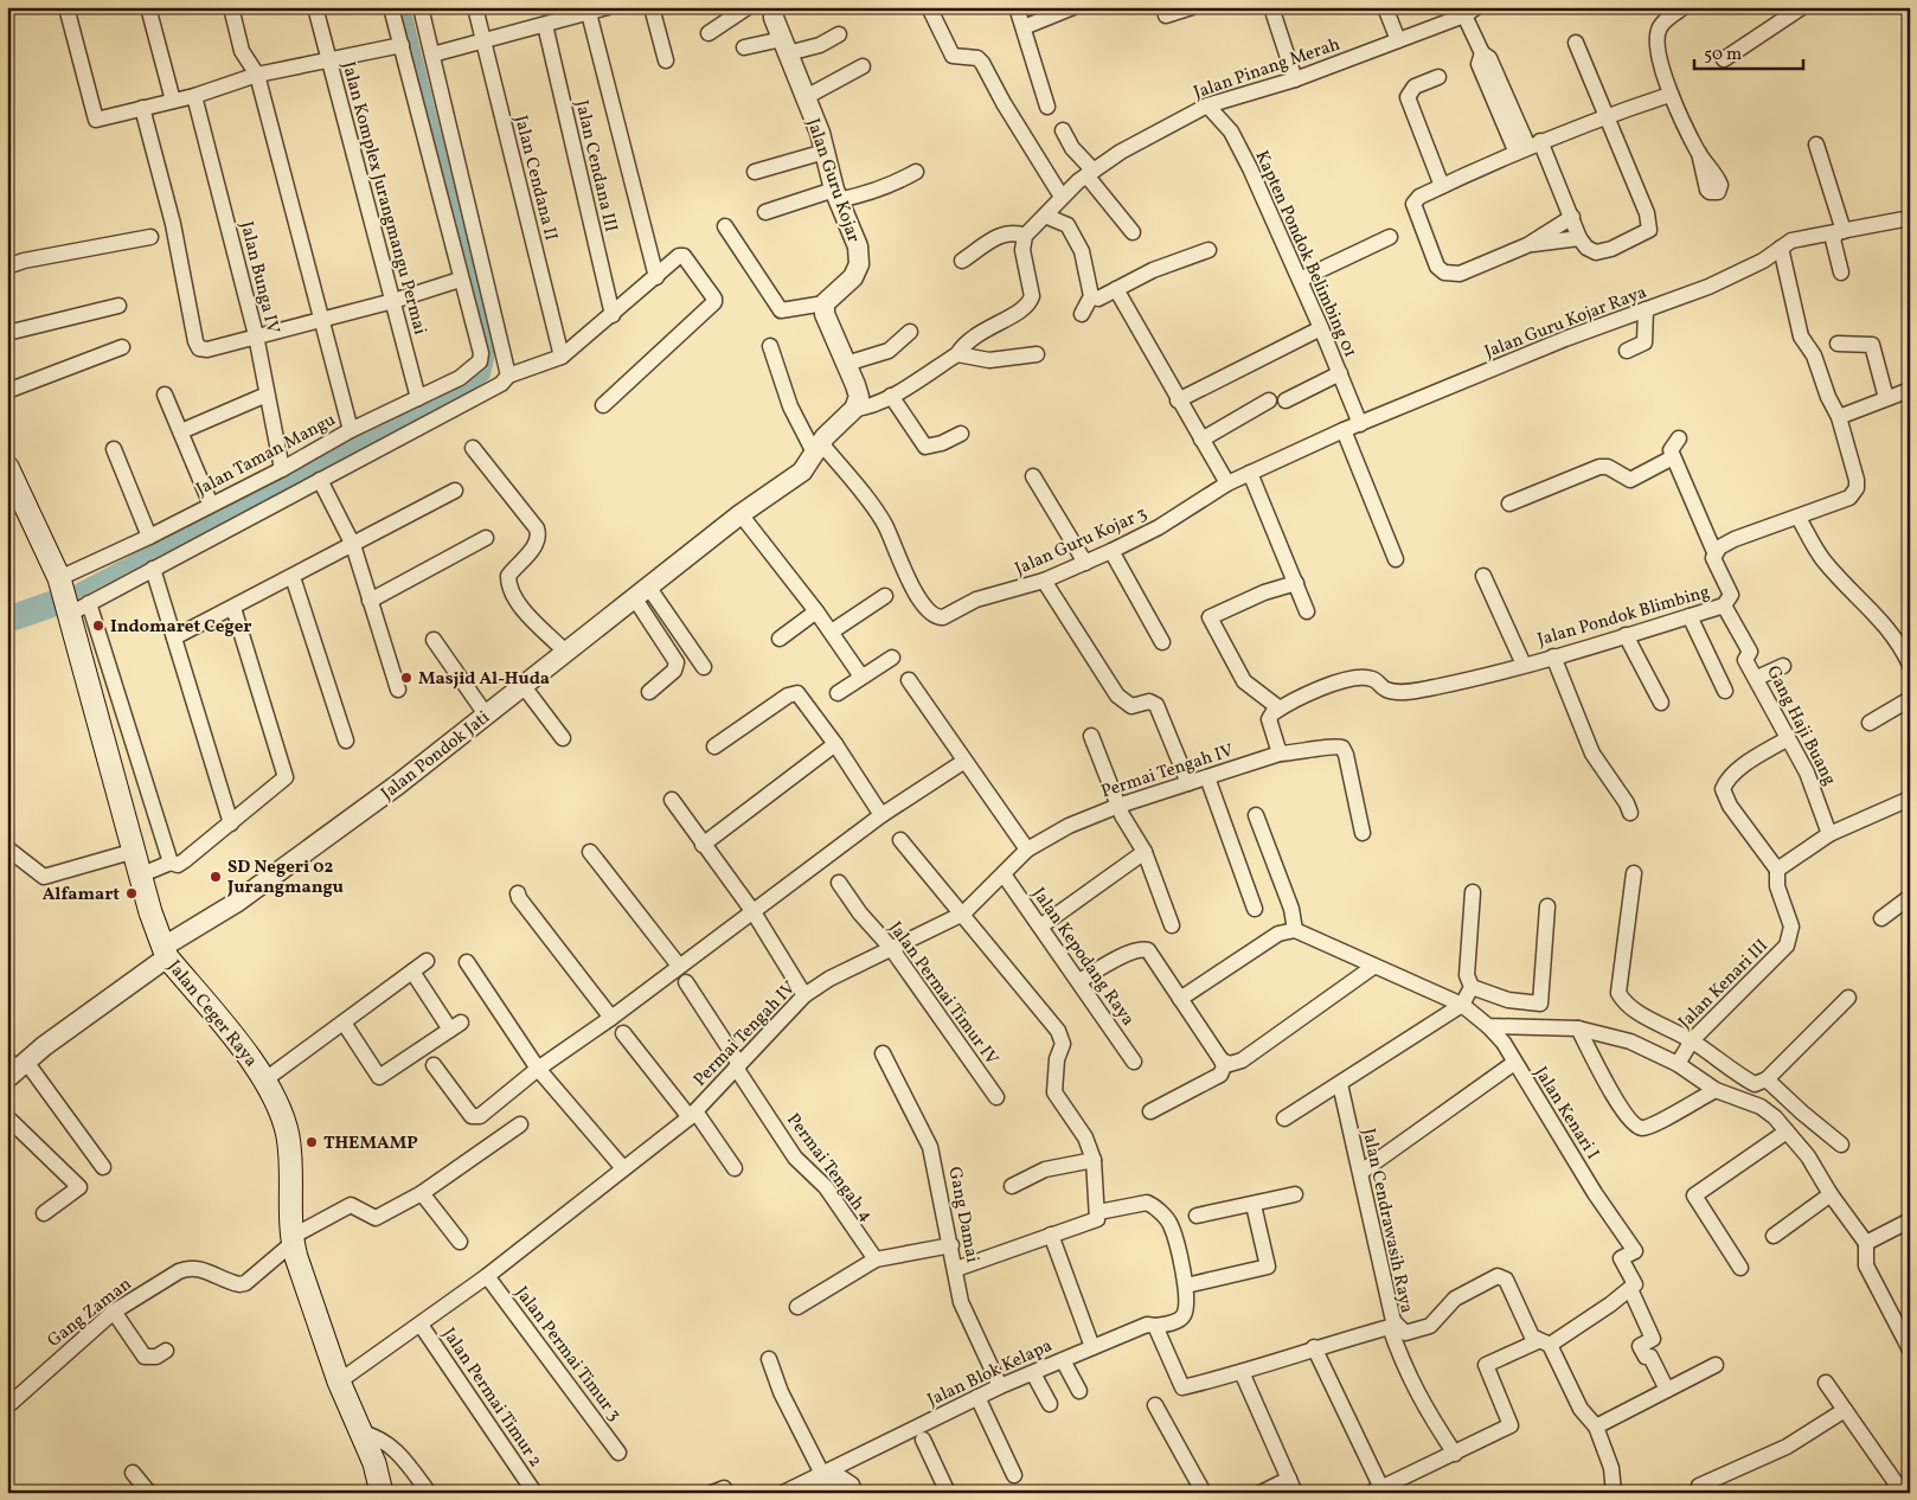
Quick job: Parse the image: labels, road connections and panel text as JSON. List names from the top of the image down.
{
  "streets": {
    "main road": ["Jalan Ceger Raya"],
    "street": [
      "Jalan Pinang Merah",
      "Jalan Cendana III",
      "Jalan Cendana II",
      "Jalan Guru Kojar",
      "Jalan Komplex Jurangmangu Permai",
      "Kapten Pondok Belimbing 01",
      "Jalan Bunga IV",
      "Jalan Guru Kojar Raya",
      "Jalan Taman Mangu",
      "Jalan Guru Kojar 3",
      "Jalan Pondok Blimbing",
      "Gang Haji Buang",
      "Jalan Pondok Jati",
      "Permai Tengah IV",
      "Jalan Kepodang Raya",
      "Jalan Kenari III",
      "Jalan Permai Timur IV",
      "Jalan Kenari I",
      "Permai Tengah 4",
      "Gang Damai",
      "Jalan Cendrawasih Raya",
      "Gang Zaman",
      "Jalan Permai Timur 3",
      "Jalan Blok Kelapa",
      "Jalan Permai Timur 2"
    ]
  },
  "crossings": [
    ["Jalan Pinang Merah", "Kapten Pondok Belimbing 01"],
    ["Jalan Komplex Jurangmangu Permai", "Jalan Taman Mangu"],
    ["Kapten Pondok Belimbing 01", "Jalan Guru Kojar Raya"],
    ["Kapten Pondok Belimbing 01", "Jalan Guru Kojar 3"],
    ["Jalan Bunga IV", "Jalan Taman Mangu"],
    ["Jalan Guru Kojar Raya", "Jalan Guru Kojar 3"],
    ["Jalan Taman Mangu", "Jalan Ceger Raya"],
    ["Jalan Guru Kojar 3", "Jalan Pondok Jati"],
    ["Jalan Pondok Blimbing", "Gang Haji Buang"],
    ["Jalan Pondok Jati", "Jalan Ceger Raya"],
    ["Permai Tengah IV", "Jalan Kepodang Raya"],
    ["Permai Tengah IV", "Jalan Permai Timur IV"],
    ["Permai Tengah IV", "Jalan Ceger Raya"],
    ["Permai Tengah IV", "Permai Tengah 4"],
    ["Permai Tengah IV", "Jalan Permai Timur 3"],
    ["Permai Tengah IV", "Jalan Permai Timur 2"],
    ["Jalan Ceger Raya", "Gang Zaman"],
    ["Gang Damai", "Jalan Blok Kelapa"],
    ["Jalan Cendrawasih Raya", "Jalan Blok Kelapa"]
  ],
  "places": [
    "Indomaret Ceger",
    "Masjid Al-Huda",
    "SD Negeri 02 Jurangmangu",
    "Alfamart",
    "THEMAMP"
  ],
  "scale_bar": "50 m"
}
